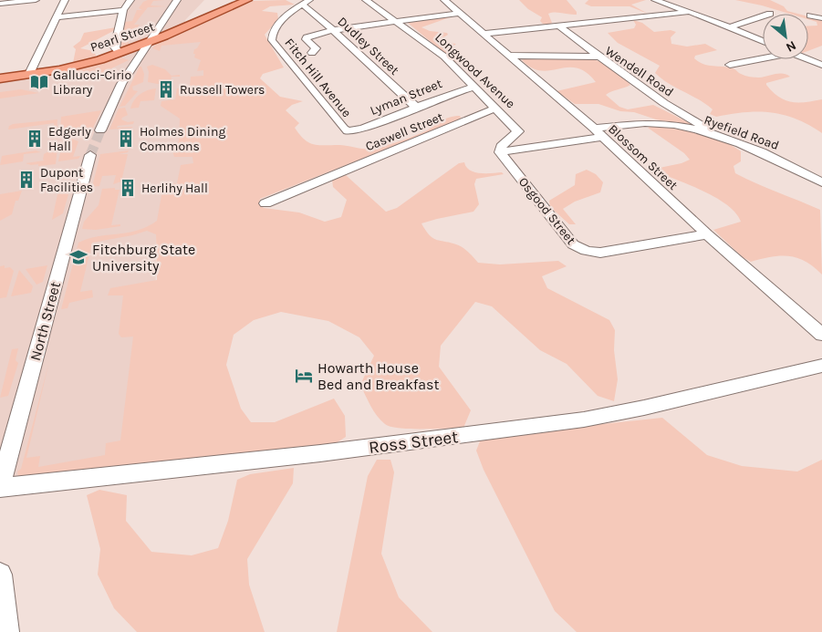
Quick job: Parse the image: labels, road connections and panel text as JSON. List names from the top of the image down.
{
  "streets": {
    "main road": ["Pearl Street"],
    "street": [
      "Dudley Street",
      "Longwood Avenue",
      "Wendell Road",
      "Fitch Hill Avenue",
      "Lyman Street",
      "Caswell Street",
      "Ryefield Road",
      "Blossom Street",
      "Osgood Street",
      "North Street",
      "Ross Street"
    ]
  },
  "crossings": [
    ["Dudley Street", "Fitch Hill Avenue"],
    ["Dudley Street", "Lyman Street"],
    ["Longwood Avenue", "Lyman Street"],
    ["Longwood Avenue", "Caswell Street"],
    ["Wendell Road", "Ryefield Road"],
    ["Wendell Road", "Blossom Street"],
    ["Fitch Hill Avenue", "Lyman Street"],
    ["Ryefield Road", "Blossom Street"],
    ["Blossom Street", "Osgood Street"],
    ["North Street", "Ross Street"]
  ],
  "places": {
    "library": ["Gallucci-Cirio Library"],
    "building": [
      "Russell Towers",
      "Edgerly Hall",
      "Holmes Dining Commons",
      "Dupont Facilities",
      "Herlihy Hall"
    ],
    "school or university": ["Fitchburg State University"],
    "hotel": ["Howarth House Bed and Breakfast"]
  },
  "north": "bottom right"
}
